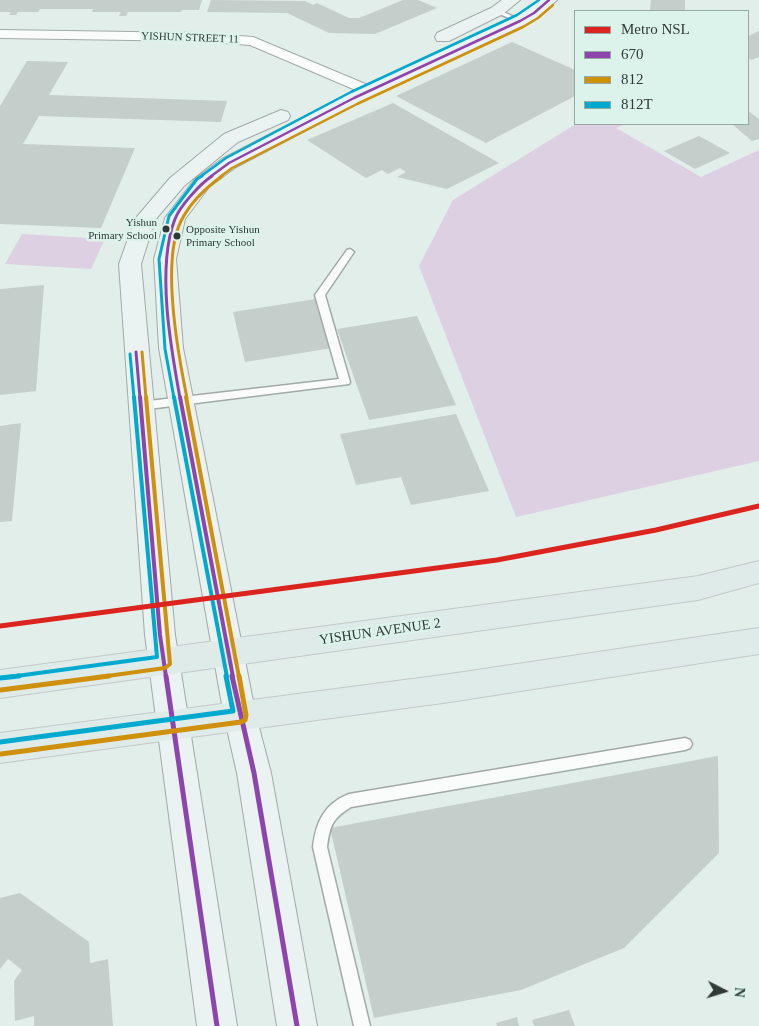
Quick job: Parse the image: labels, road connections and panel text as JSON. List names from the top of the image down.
{
  "streets": {
    "main road": ["YISHUN AVENUE 2"],
    "street": ["YISHUN STREET 11"]
  },
  "places": ["Yishun Primary School", "Opposite Yishun Primary School"],
  "lines": [
    "transit line 670",
    "transit line 812T",
    "transit line 812",
    "metro line NSL"
  ],
  "legend": [
    "Metro NSL",
    "670",
    "812",
    "812T"
  ],
  "north": "right"
}
